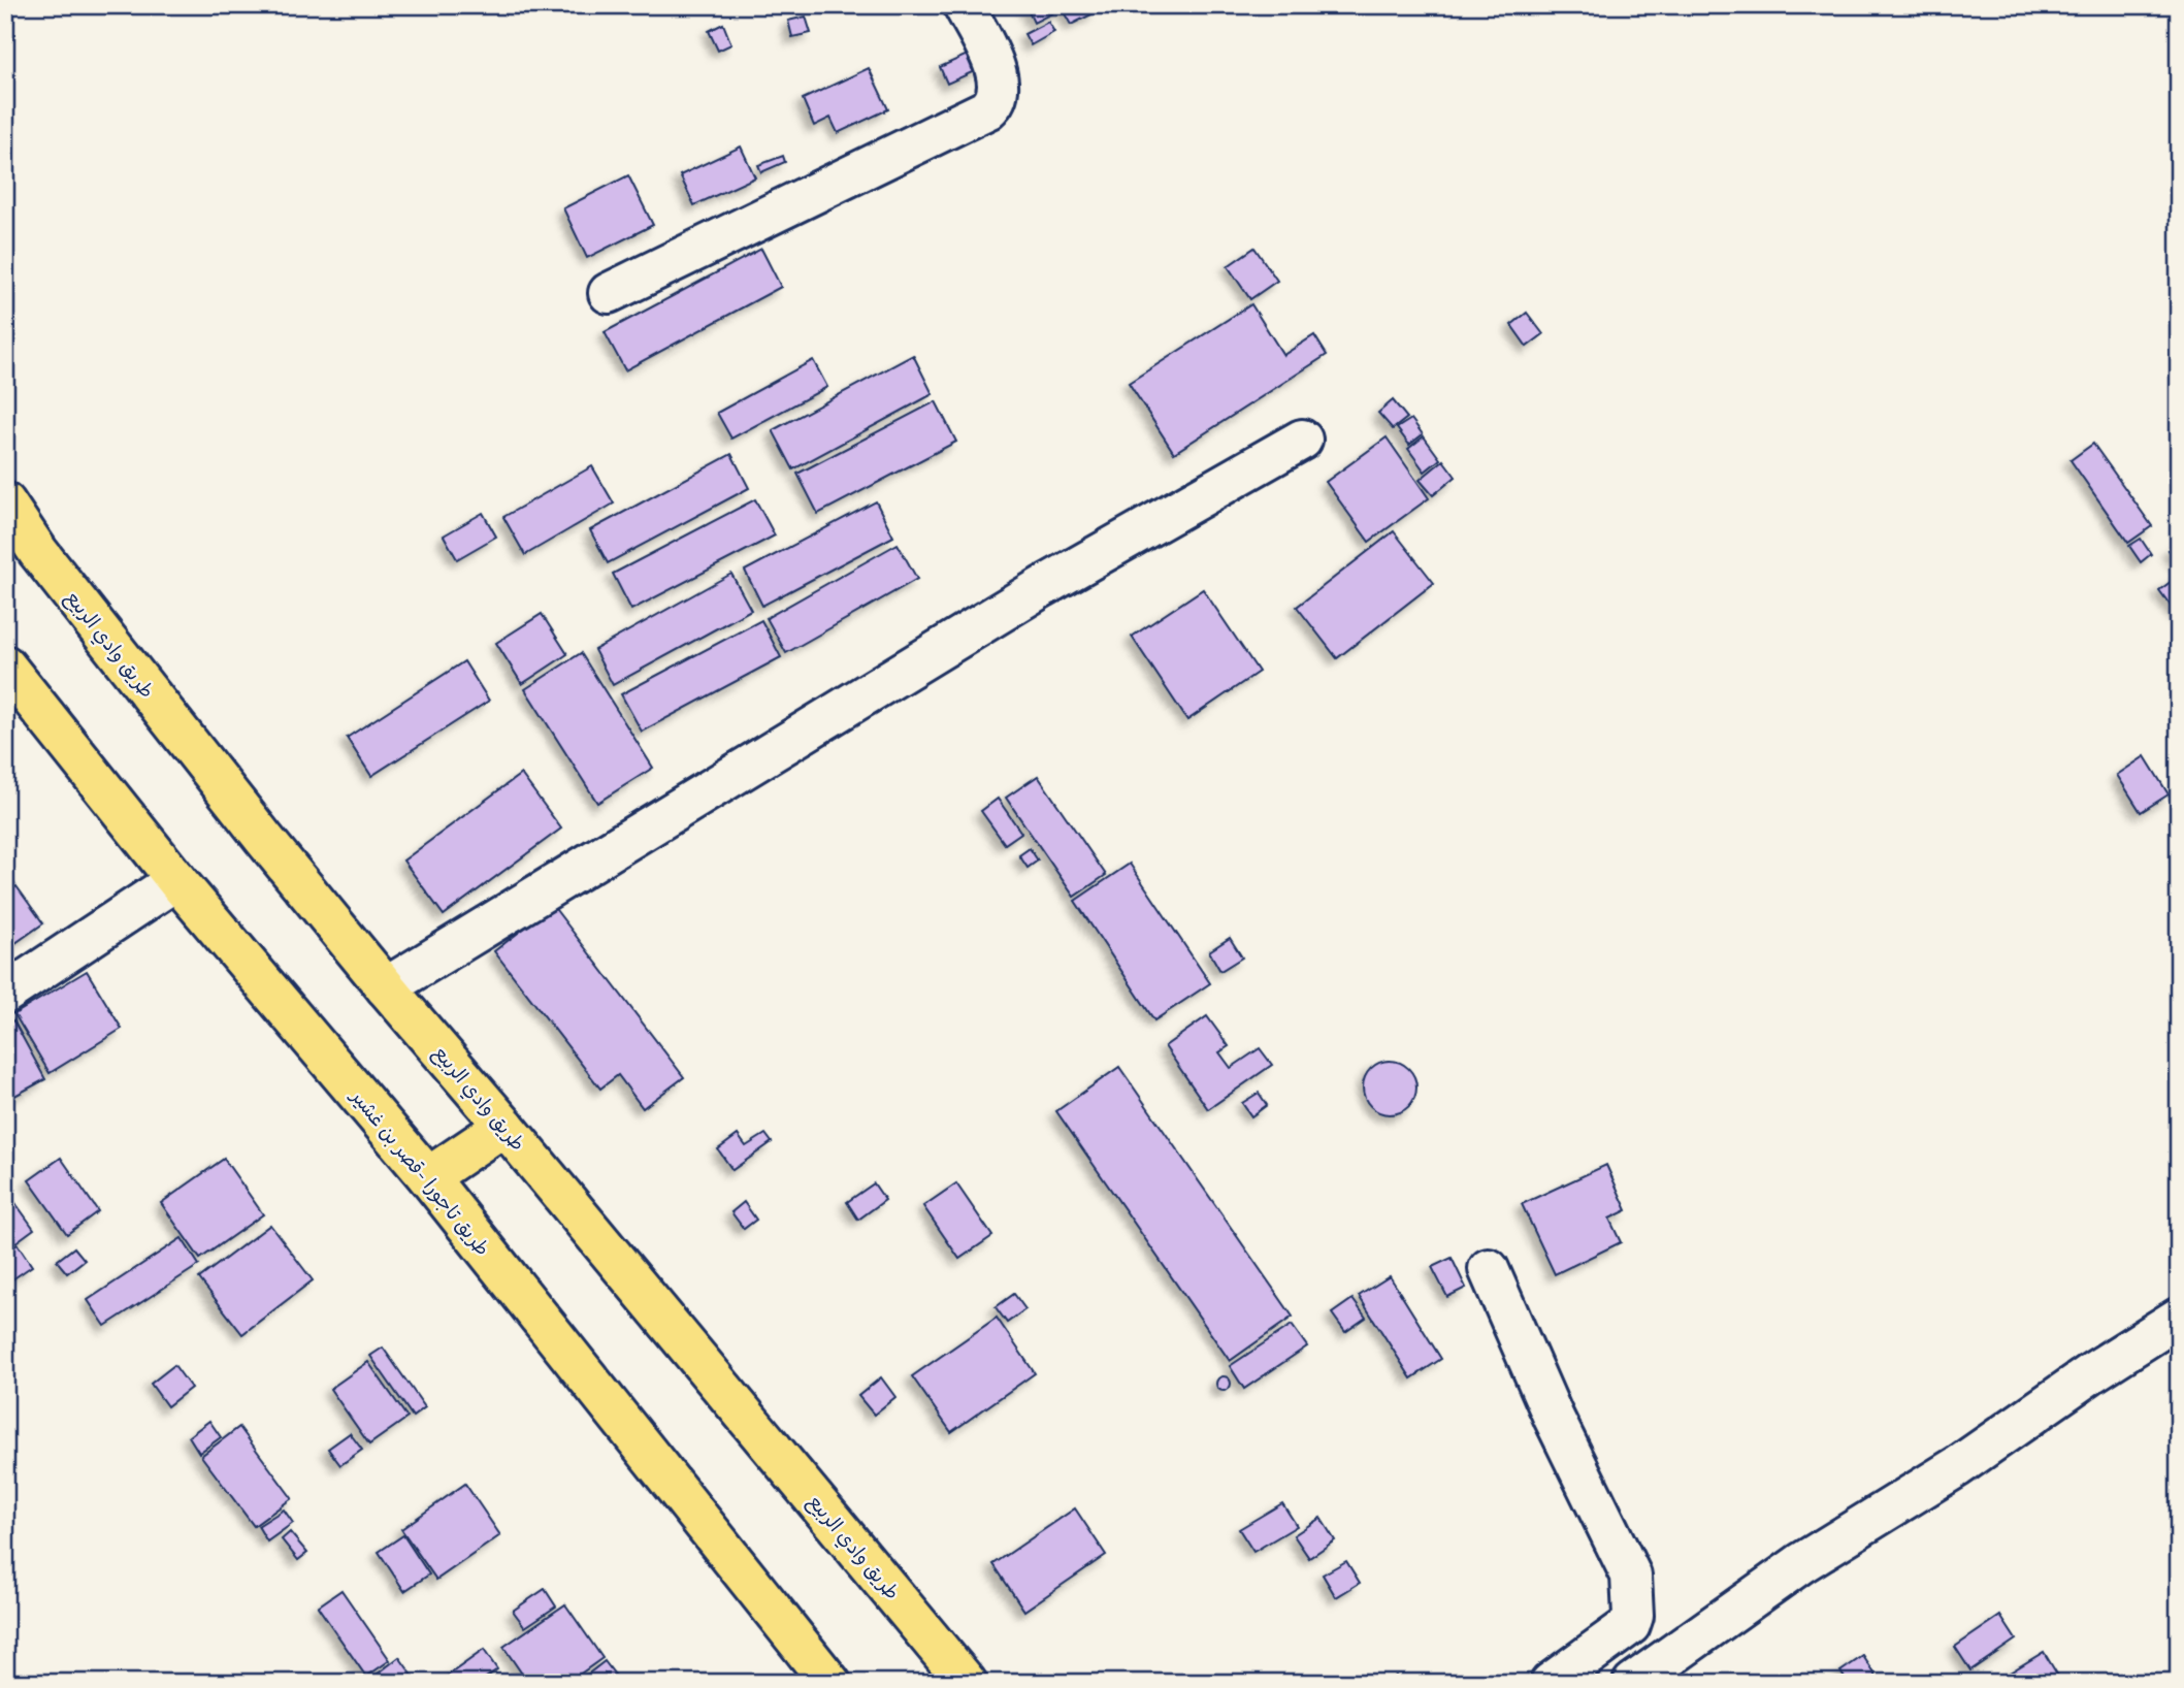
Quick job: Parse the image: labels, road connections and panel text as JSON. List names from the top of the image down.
{
  "streets": {
    "highway": ["طريق وادي الربيع", "طريق تاجورا -قصر بن غشير"]
  }
}
